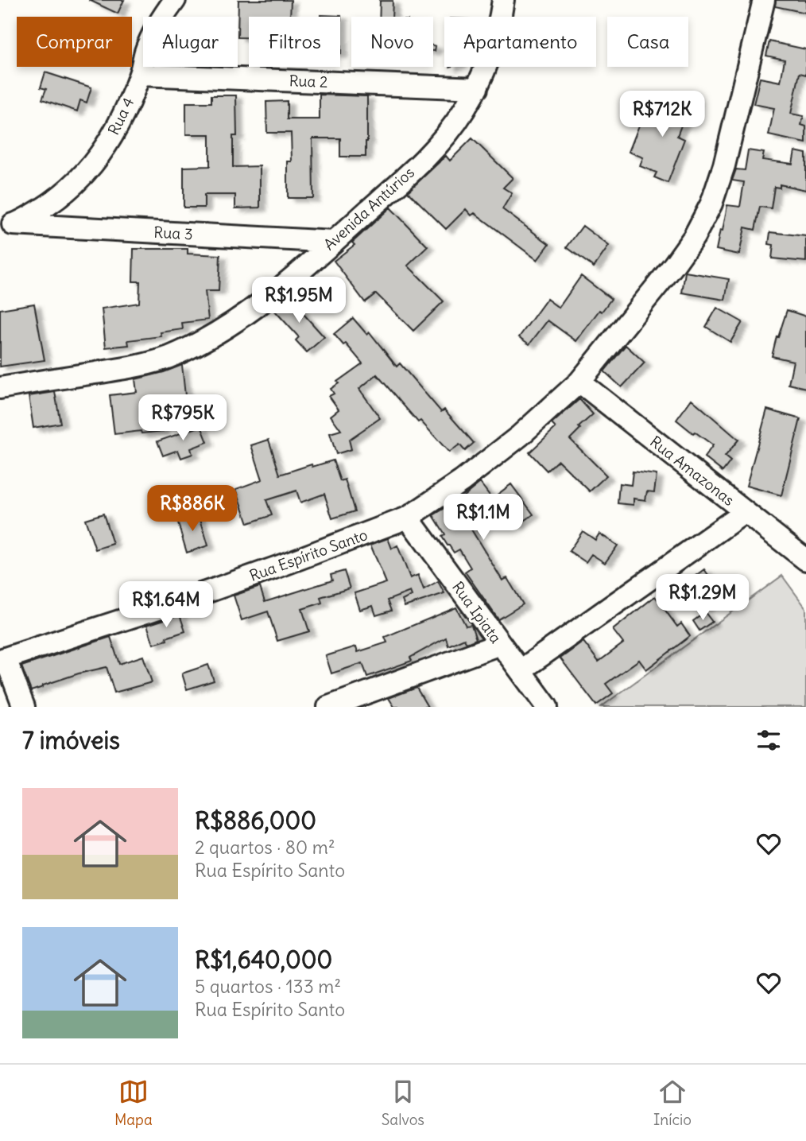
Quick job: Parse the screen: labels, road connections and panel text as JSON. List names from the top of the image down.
{
  "streets": {
    "street": [
      "Rua 2",
      "Rua 4",
      "Avenida Antúrios",
      "Rua 3",
      "Rua Amazonas",
      "Rua Espírito Santo",
      "Rua Ipiata"
    ]
  },
  "crossings": [
    ["Rua 2", "Rua 4"],
    ["Rua 2", "Avenida Antúrios"],
    ["Rua 4", "Rua 3"],
    ["Avenida Antúrios", "Rua 3"],
    ["Rua Amazonas", "Rua Espírito Santo"],
    ["Rua Espírito Santo", "Rua Ipiata"]
  ],
  "page": {
    "chip": [
      "Comprar",
      "Alugar",
      "Filtros",
      "Novo",
      "Apartamento",
      "Casa"
    ],
    "price": [
      "R$712K",
      "R$1.95M",
      "R$795K",
      "R$886K",
      "R$1.1M",
      "R$1.29M",
      "R$1.64M"
    ],
    "heading": "7 imóveis",
    "list": [
      {
        "name": "R$886,000",
        "note": "2 quartos · 80 m² · Rua Espírito Santo"
      },
      {
        "name": "R$1,640,000",
        "note": "5 quartos · 133 m² · Rua Espírito Santo"
      }
    ],
    "tabs": ["Mapa", "Salvos", "Início"]
  }
}
